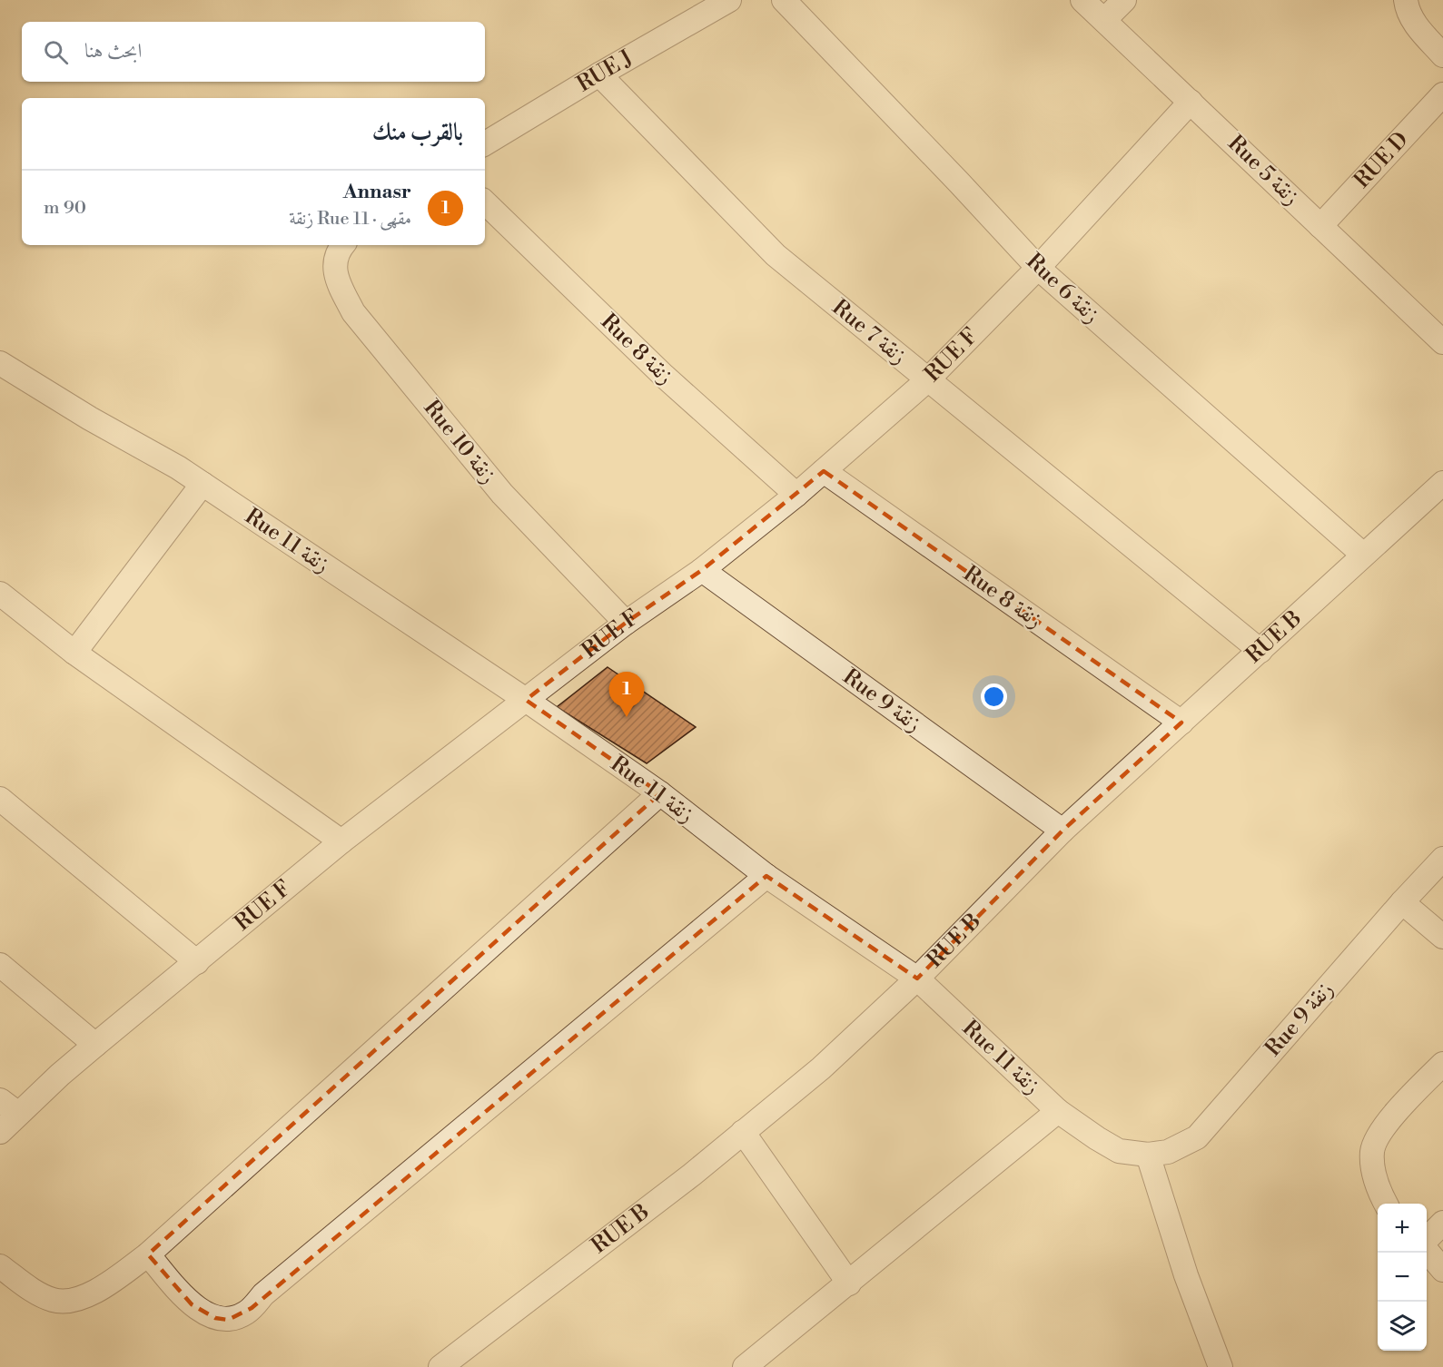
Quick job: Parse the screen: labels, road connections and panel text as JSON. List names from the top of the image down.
{
  "streets": {
    "street": [
      "RUE J",
      "RUE D",
      "Rue 5 زنقة",
      "Rue 6 زنقة",
      "Rue 7 زنقة",
      "Rue 8 زنقة",
      "RUE F",
      "Rue 10 زنقة",
      "Rue 11 زنقة",
      "RUE B",
      "Rue 9 زنقة"
    ]
  },
  "crossings": [
    ["RUE J", "Rue 7 زنقة"],
    ["RUE D", "Rue 5 زنقة"],
    ["Rue 5 زنقة", "RUE F"],
    ["Rue 6 زنقة", "RUE F"],
    ["Rue 6 زنقة", "RUE B"],
    ["Rue 7 زنقة", "RUE F"],
    ["Rue 7 زنقة", "RUE B"],
    ["Rue 8 زنقة", "RUE F"],
    ["Rue 8 زنقة", "RUE B"],
    ["RUE F", "Rue 10 زنقة"],
    ["RUE F", "Rue 11 زنقة"],
    ["RUE F", "Rue 9 زنقة"],
    ["Rue 11 زنقة", "RUE B"],
    ["Rue 11 زنقة", "Rue 9 زنقة"],
    ["RUE B", "Rue 9 زنقة"]
  ],
  "page": {
    "search": "ابحث هنا",
    "heading": "بالقرب منك",
    "list": [
      {
        "mark": "1",
        "name": "Annasr",
        "note": "مقهى · Rue 11 زنقة",
        "value": "90 m"
      }
    ],
    "pins": "1",
    "map_buttons": ["+", "−"]
  }
}
